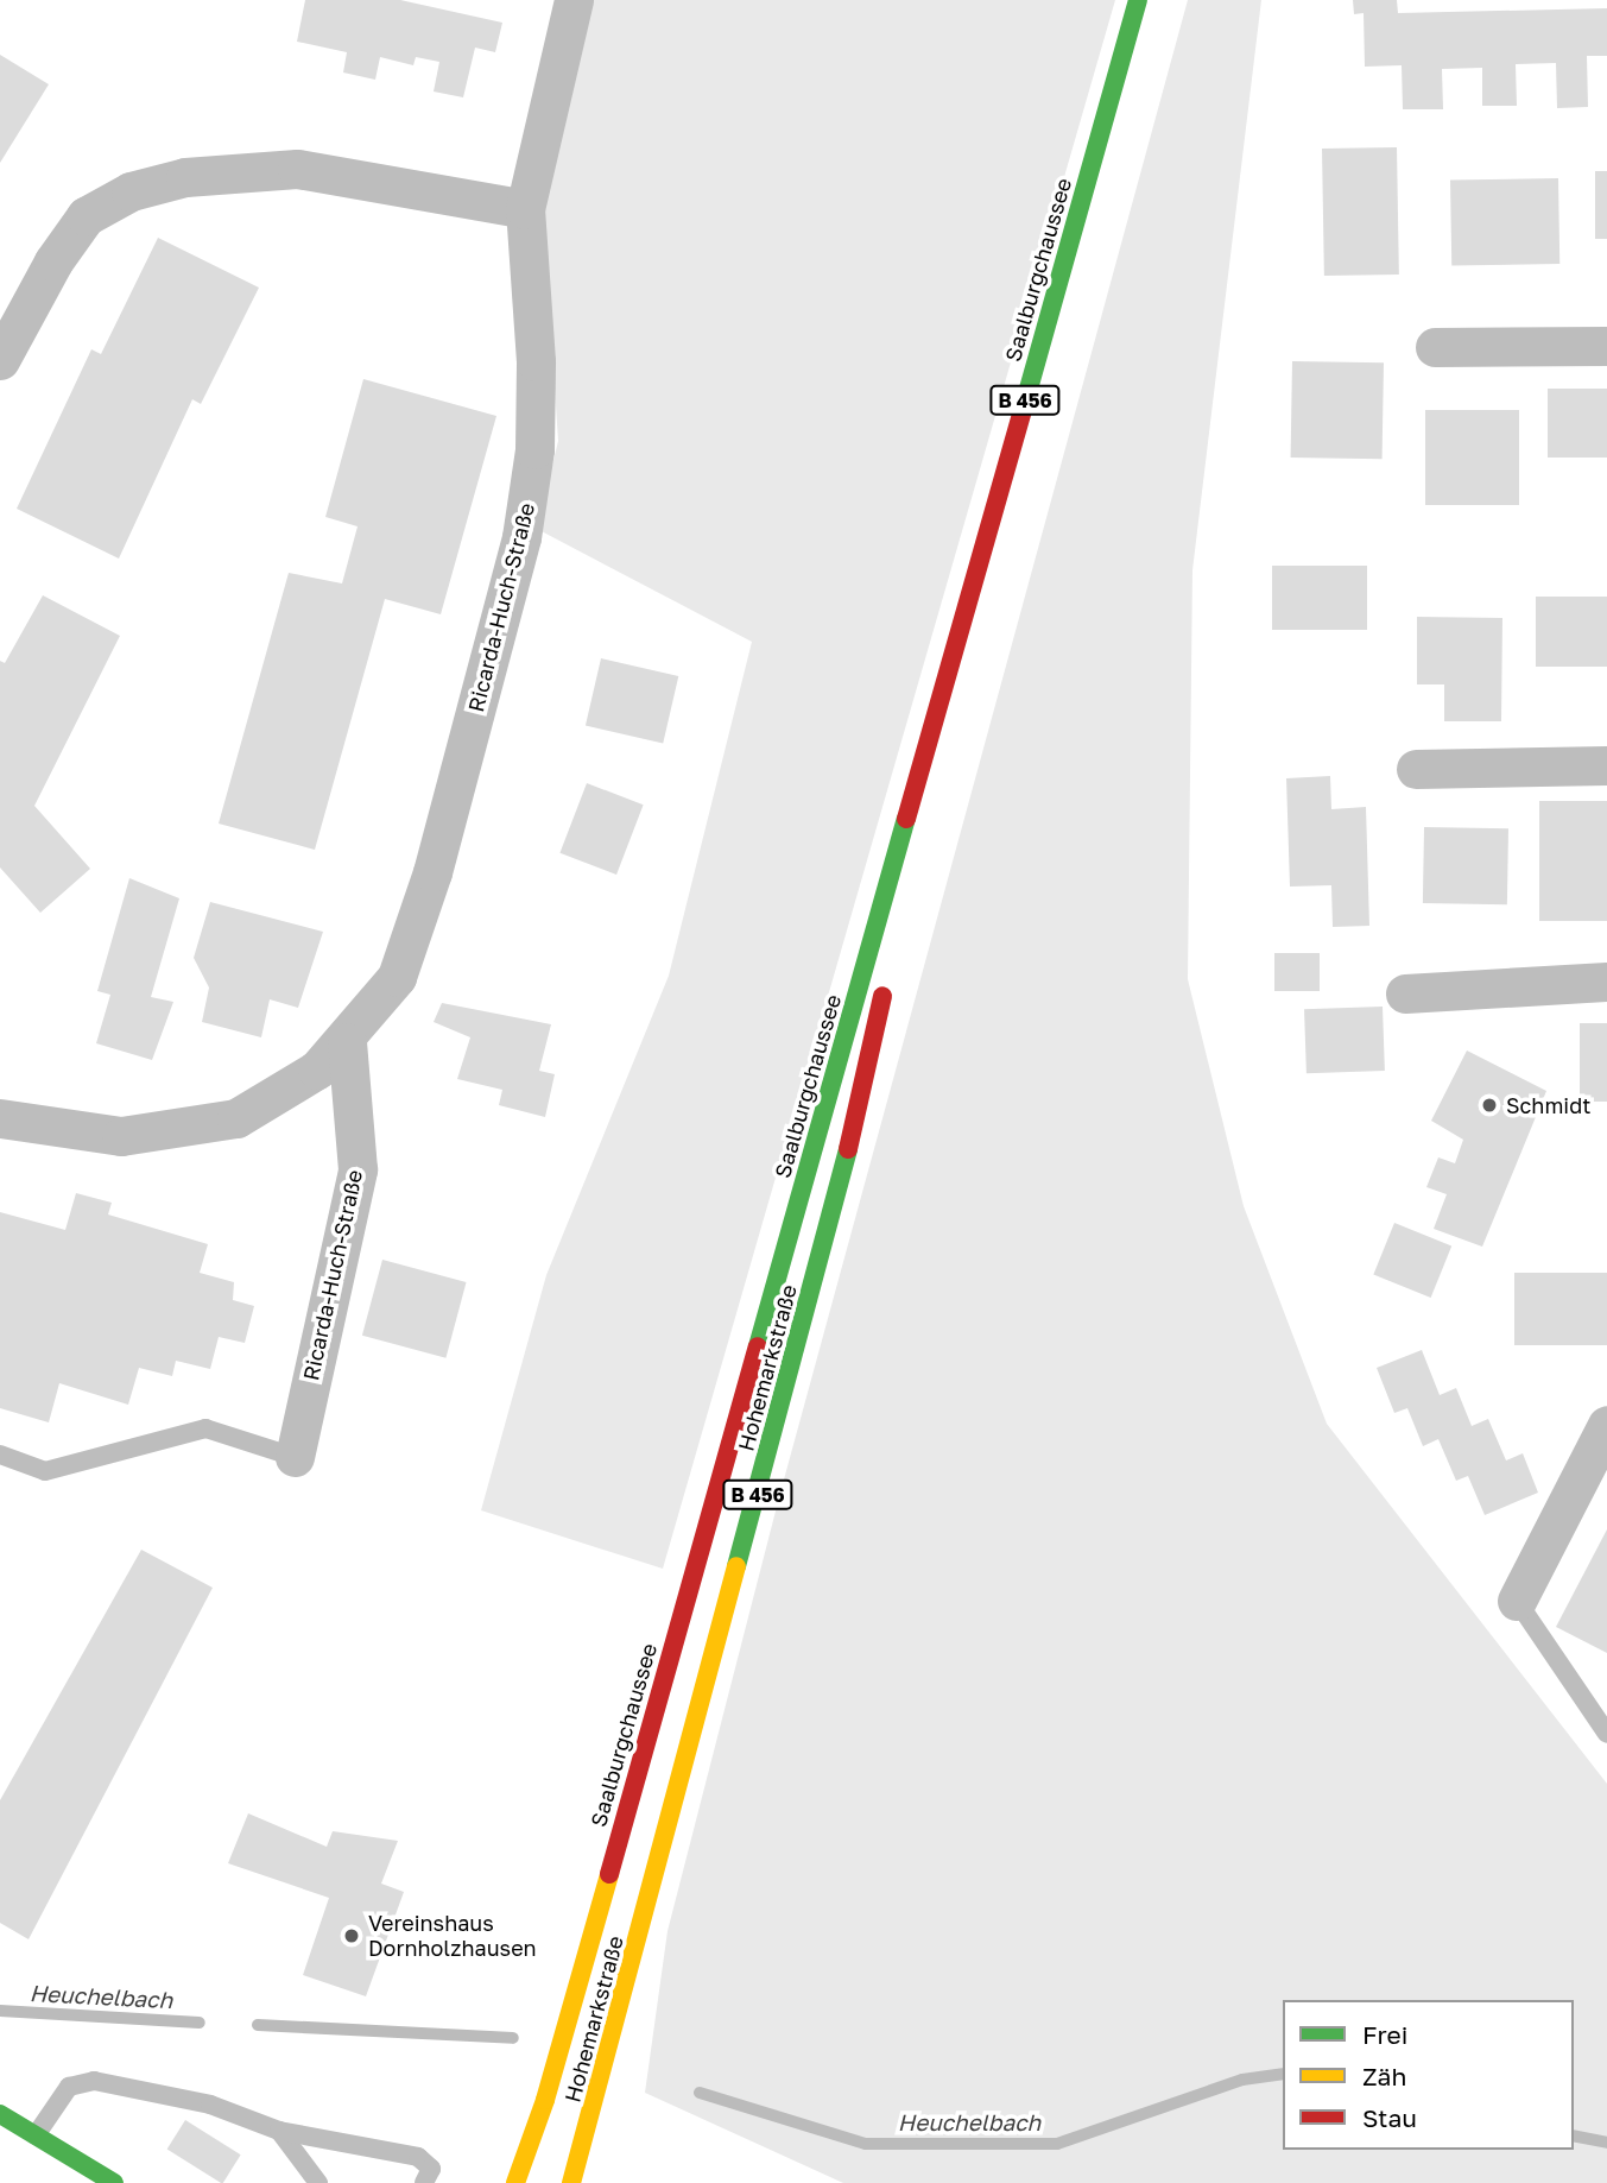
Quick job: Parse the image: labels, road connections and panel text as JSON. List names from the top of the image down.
{
  "streets": {
    "main road": ["Saalburgchaussee", "B 456", "Hohemarkstraße"],
    "street": ["Ricarda-Huch-Straße"]
  },
  "crossings": [
    ["Saalburgchaussee", "Hohemarkstraße"]
  ],
  "water": ["Heuchelbach"],
  "places": ["Schmidt", "Vereinshaus Dornholzhausen"],
  "legend": ["Frei", "Zäh", "Stau"]
}
